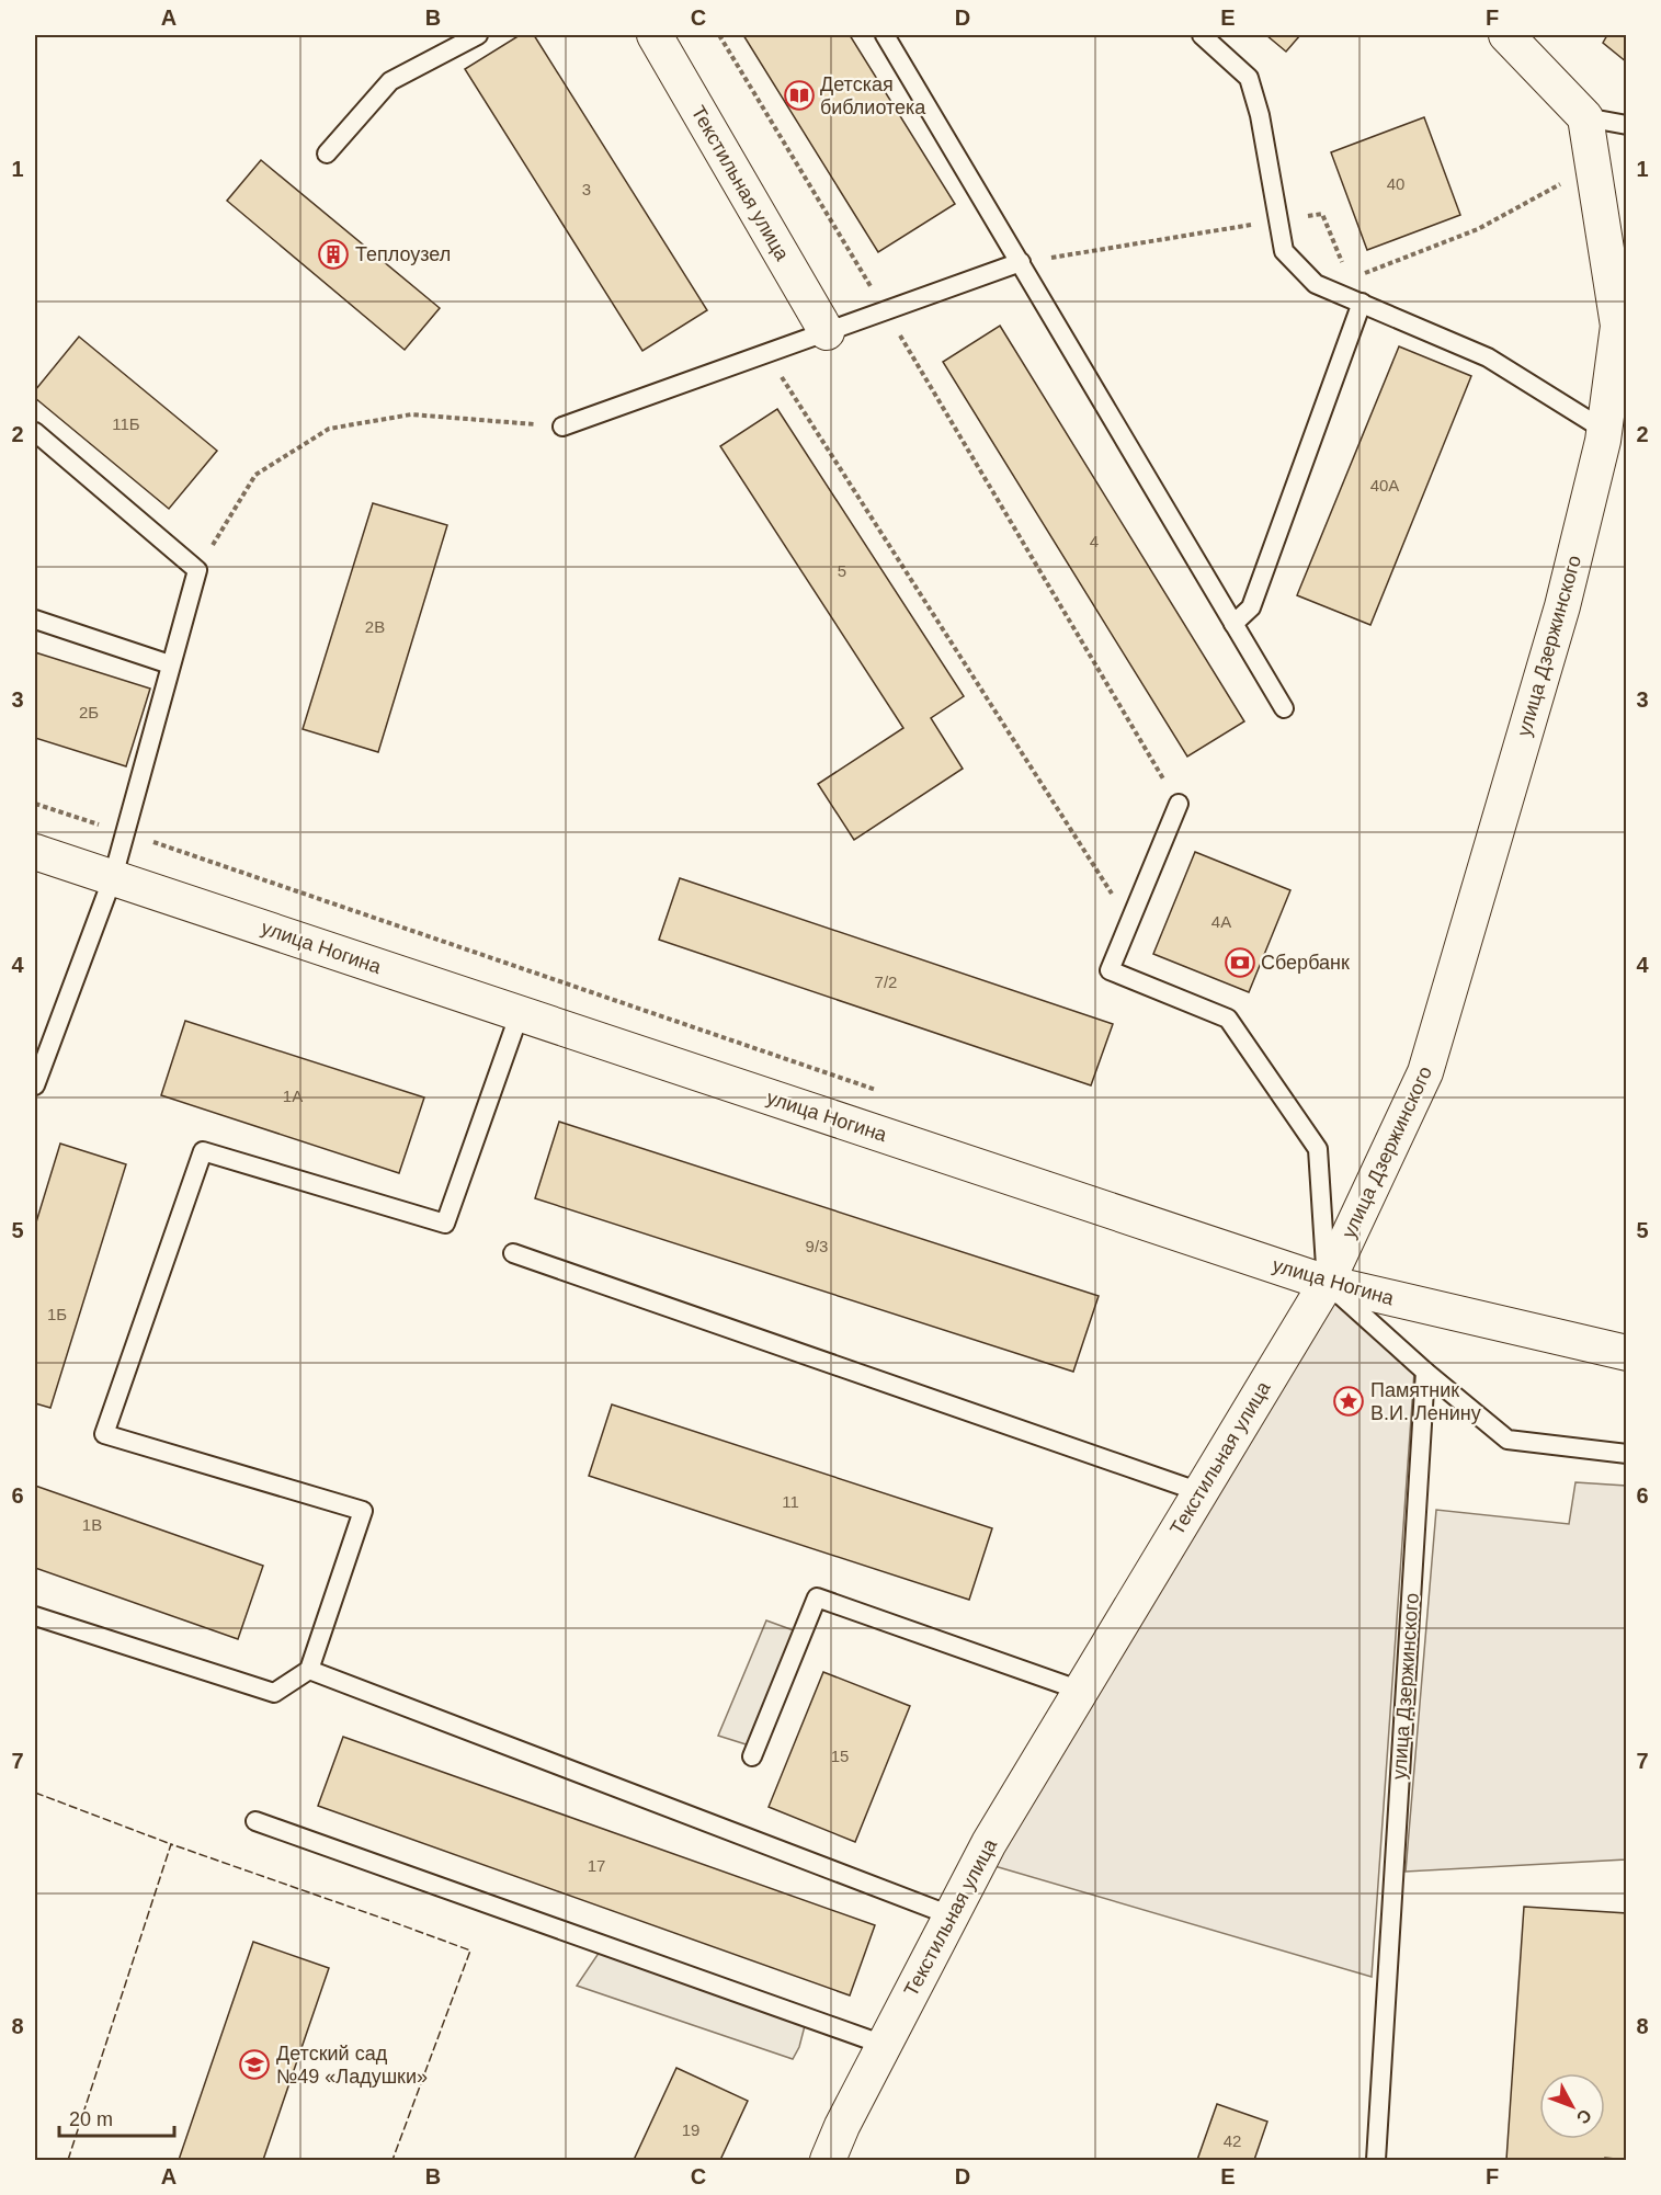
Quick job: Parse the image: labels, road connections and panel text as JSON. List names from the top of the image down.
{
  "streets": {
    "street": ["Текстильная улица", "улица Дзержинского", "улица Ногина"]
  },
  "crossings": [
    ["Текстильная улица", "улица Дзержинского"],
    ["Текстильная улица", "улица Ногина"],
    ["улица Дзержинского", "улица Ногина"]
  ],
  "places": {
    "library": ["Детская библиотека"],
    "building": ["Теплоузел"],
    "bank": ["Сбербанк"],
    "place": ["Памятник В.И. Ленину"],
    "school or university": ["Детский сад №49 «Ладушки»"]
  },
  "house_numbers": [
    "40",
    "3",
    "11Б",
    "40А",
    "4",
    "5",
    "2В",
    "2Б",
    "4А",
    "7/2",
    "1А",
    "9/3",
    "1Б",
    "11",
    "1В",
    "15",
    "17",
    "19",
    "42"
  ],
  "scale_bar": "20 m",
  "north": "bottom right",
  "grid": {
    "columns": [
      "A",
      "B",
      "C",
      "D",
      "E",
      "F"
    ],
    "rows": [
      "1",
      "2",
      "3",
      "4",
      "5",
      "6",
      "7",
      "8"
    ]
  }
}
